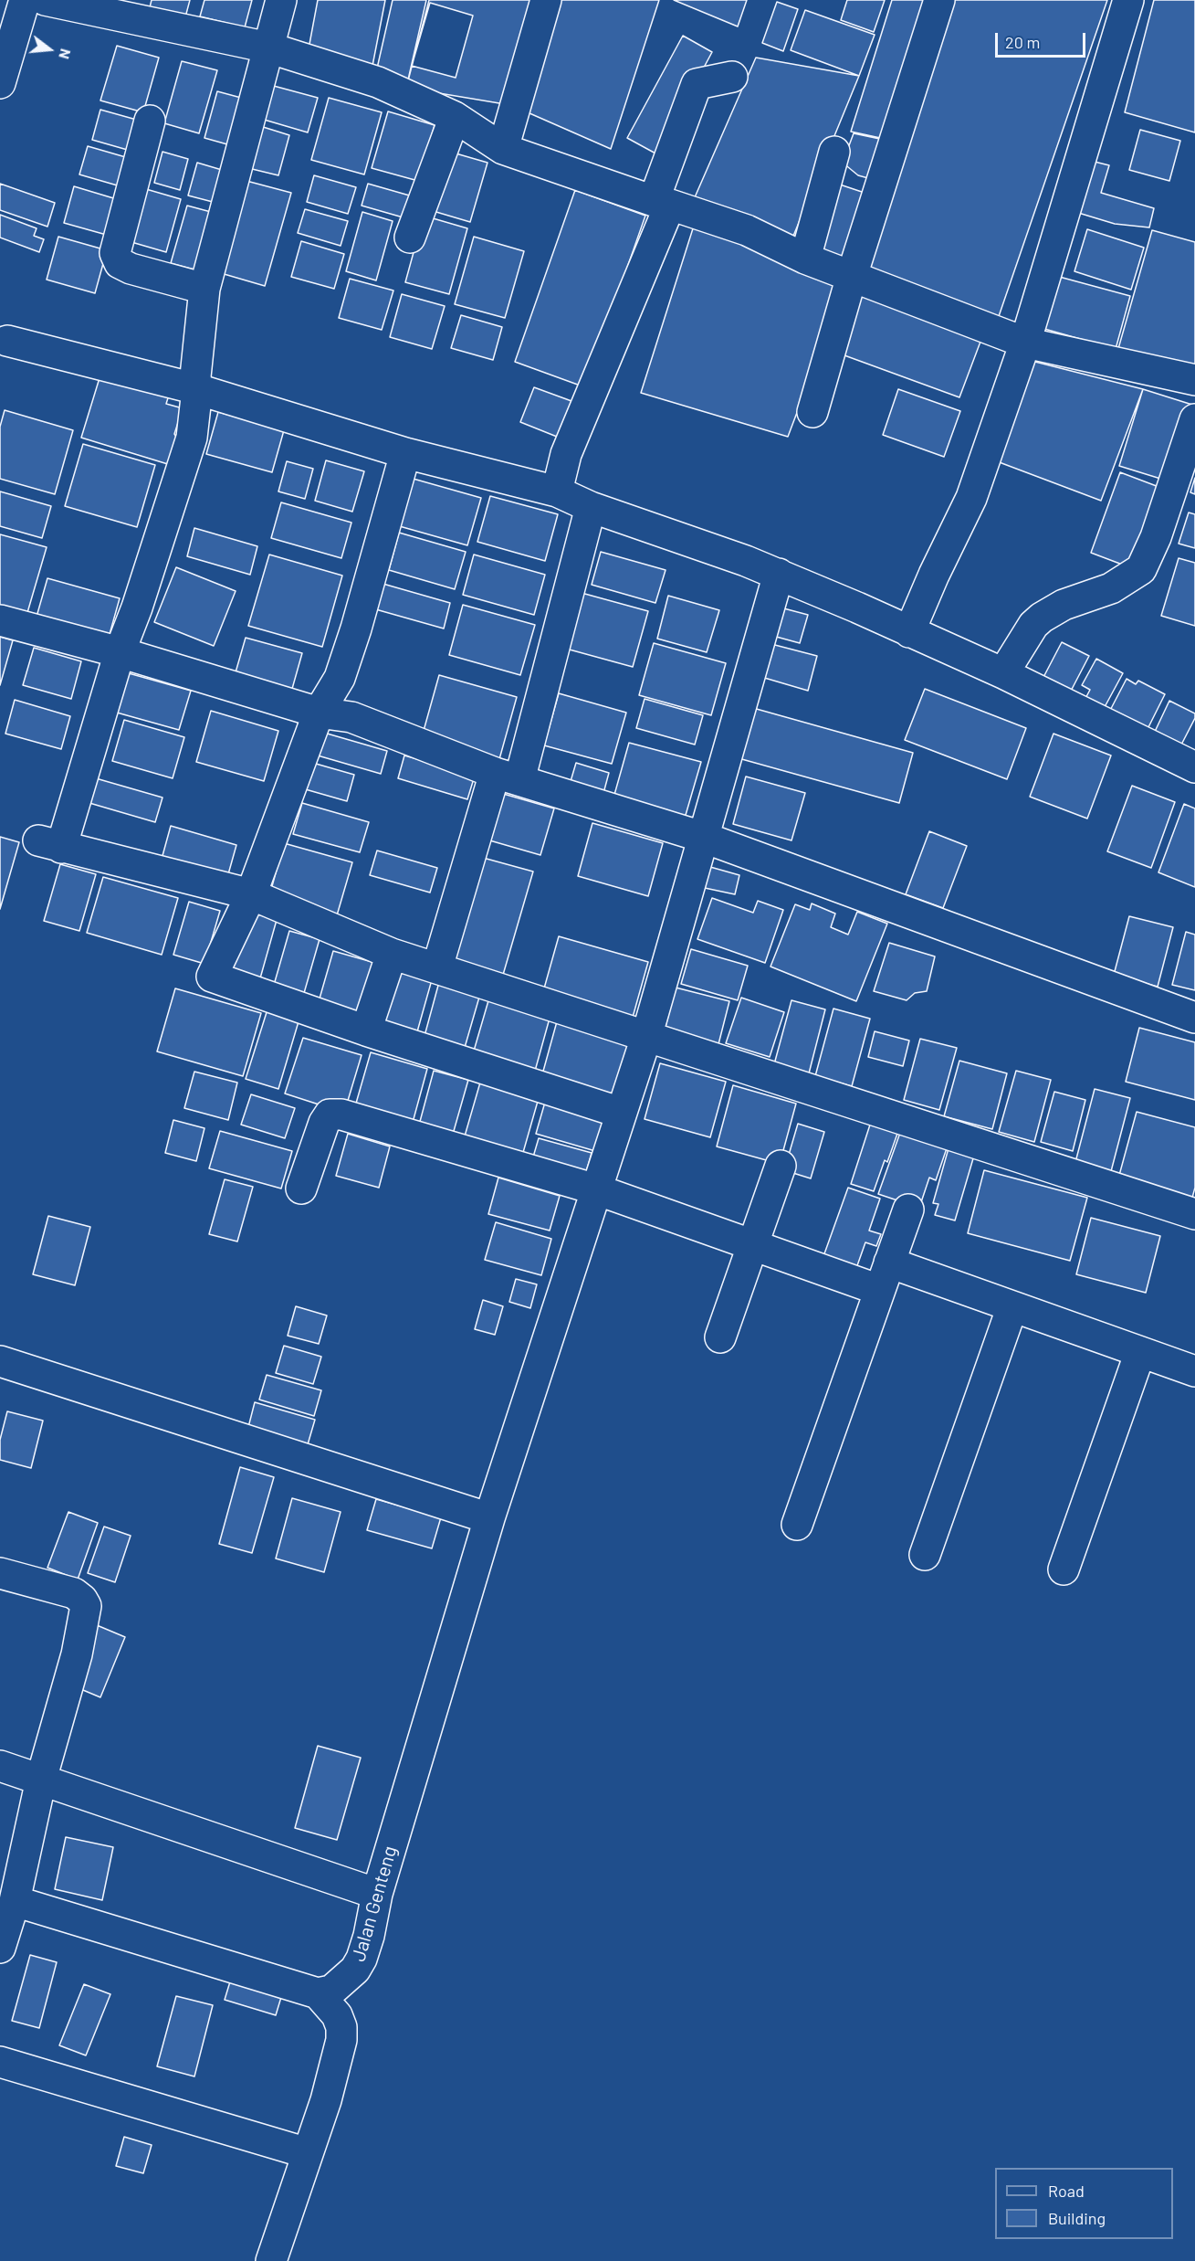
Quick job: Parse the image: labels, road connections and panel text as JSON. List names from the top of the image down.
{
  "streets": {
    "street": ["Jalan Genteng"]
  },
  "legend": ["Road", "Building"],
  "scale_bar": "20 m",
  "north": "right"
}
